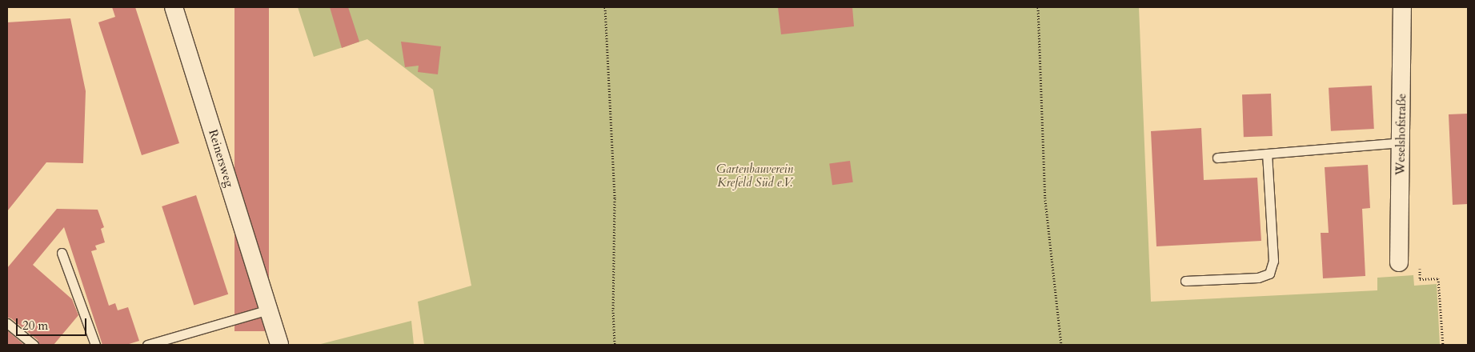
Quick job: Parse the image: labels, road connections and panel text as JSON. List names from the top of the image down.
{
  "streets": {
    "street": ["Weselshofstraße", "Reinersweg"]
  },
  "parks": ["Gartenbauverein Krefeld Süd e.V."],
  "scale_bar": "20 m"
}
